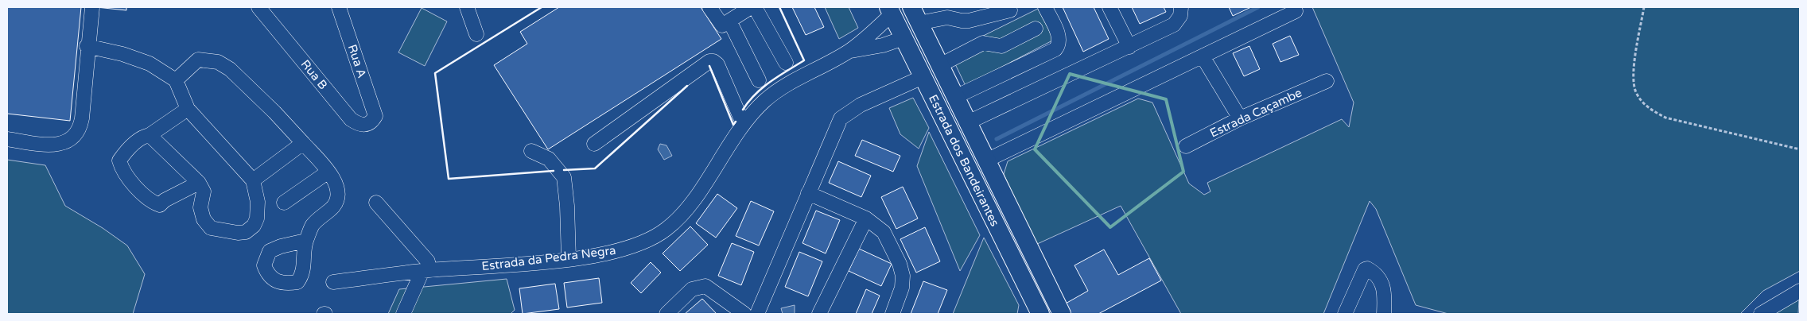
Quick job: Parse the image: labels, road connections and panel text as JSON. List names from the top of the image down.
{
  "streets": {
    "main road": ["Estrada dos Bandeirantes"],
    "street": [
      "Rua A",
      "Rua B",
      "Estrada Caçambe",
      "Estrada da Pedra Negra"
    ]
  },
  "crossings": [
    ["Rua A", "Rua B"],
    ["Estrada dos Bandeirantes", "Estrada da Pedra Negra"]
  ]
}
